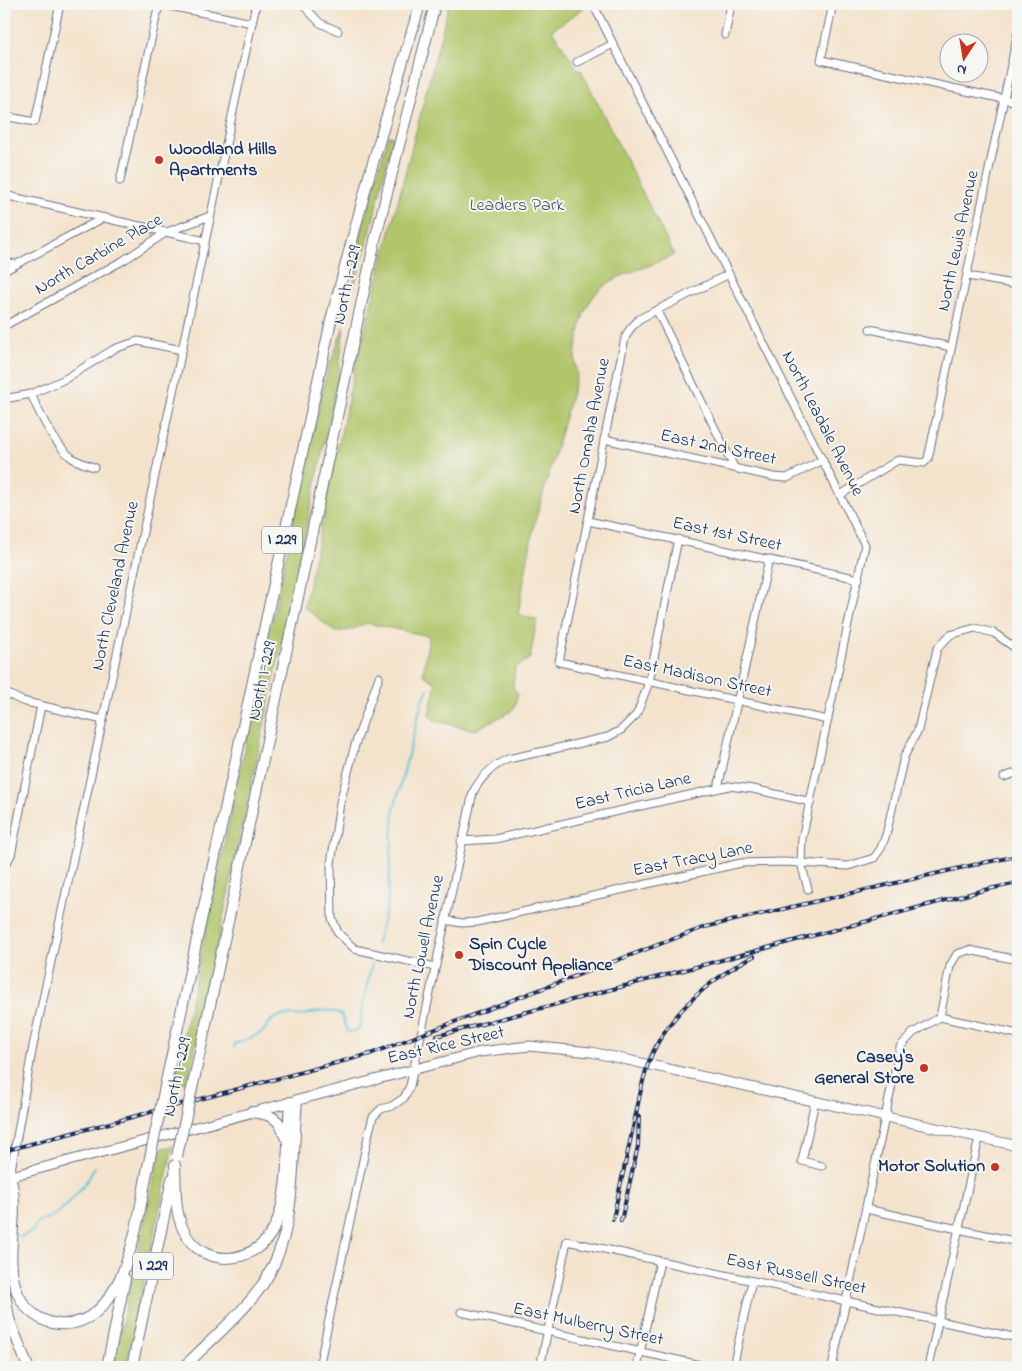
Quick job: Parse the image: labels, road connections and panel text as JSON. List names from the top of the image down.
{
  "streets": {
    "highway": ["North I-229", "I 229"],
    "main road": ["East Rice Street"],
    "street": [
      "North Lewis Avenue",
      "North Carbine Place",
      "North Leadale Avenue",
      "North Omaha Avenue",
      "East 2nd Street",
      "East 1st Street",
      "North Cleveland Avenue",
      "East Madison Street",
      "East Tricia Lane",
      "East Tracy Lane",
      "North Lowell Avenue",
      "East Russell Street",
      "East Mulberry Street"
    ]
  },
  "crossings": [
    ["North Lewis Avenue", "North Leadale Avenue"],
    ["North Carbine Place", "North Cleveland Avenue"],
    ["North I-229", "I 229"],
    ["North Leadale Avenue", "North Omaha Avenue"],
    ["North Leadale Avenue", "East 2nd Street"],
    ["North Leadale Avenue", "East 1st Street"],
    ["North Leadale Avenue", "East Madison Street"],
    ["North Leadale Avenue", "East Tricia Lane"],
    ["North Leadale Avenue", "East Tracy Lane"],
    ["North Omaha Avenue", "East 2nd Street"],
    ["North Omaha Avenue", "East 1st Street"],
    ["North Omaha Avenue", "East Madison Street"],
    ["East 1st Street", "North Lowell Avenue"],
    ["North Cleveland Avenue", "East Rice Street"],
    ["East Madison Street", "North Lowell Avenue"],
    ["East Tricia Lane", "North Lowell Avenue"],
    ["East Tracy Lane", "North Lowell Avenue"],
    ["North Lowell Avenue", "East Rice Street"],
    ["East Russell Street", "East Mulberry Street"]
  ],
  "parks": ["Leaders Park"],
  "places": [
    "Woodland Hills Apartments",
    "Spin Cycle Discount Appliance",
    "Casey's General Store",
    "Motor Solution"
  ],
  "north": "bottom"
}
